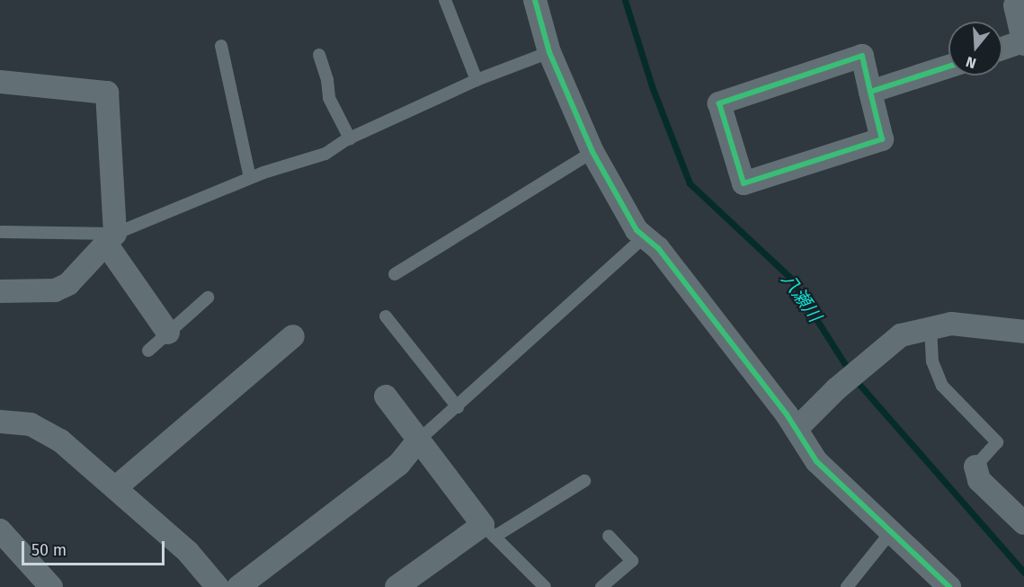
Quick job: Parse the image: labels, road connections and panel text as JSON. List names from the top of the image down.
{
  "water": ["八瀬川"],
  "scale_bar": "50 m",
  "north": "bottom"
}
